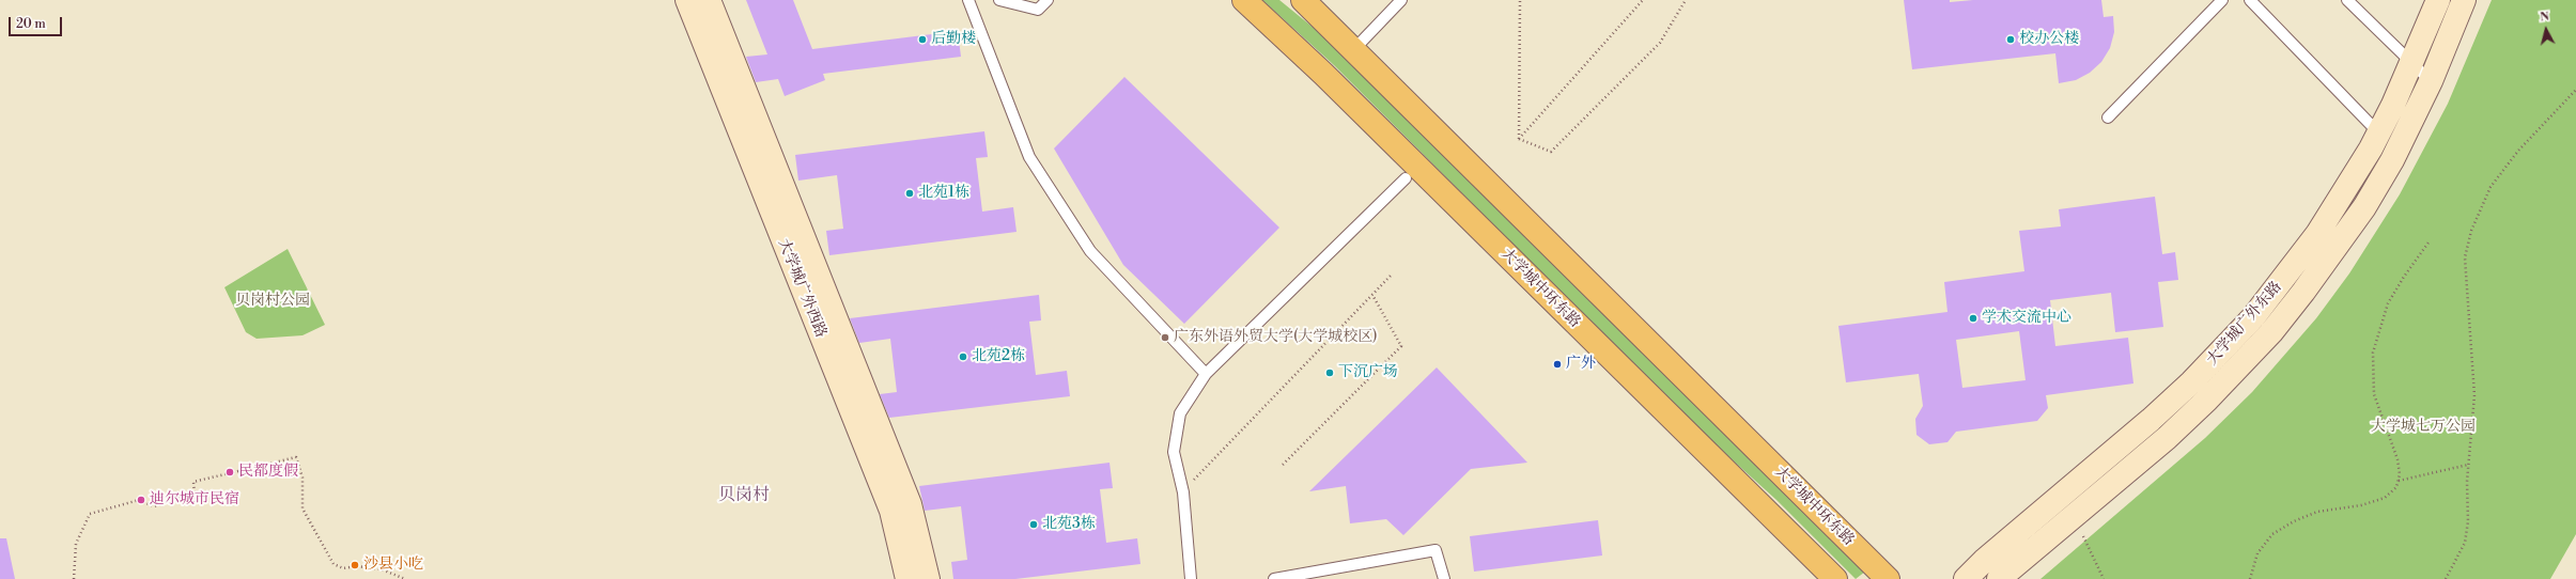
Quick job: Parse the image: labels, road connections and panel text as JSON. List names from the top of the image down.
{
  "streets": {
    "main road": ["大学城中环东路"],
    "street": ["大学城广外西路", "大学城广外东路"]
  },
  "districts": ["贝岗村"],
  "parks": ["贝岗村公园", "大学城七万公园"],
  "places": [
    "后勤楼",
    "校办公楼",
    "北苑1栋",
    "学术交流中心",
    "广东外语外贸大学(大学城校区)",
    "北苑2栋",
    "广外",
    "下沉广场",
    "民都度假",
    "迪尔城市民宿",
    "北苑3栋",
    "沙县小吃"
  ],
  "scale_bar": "20 m",
  "north": "top"
}
